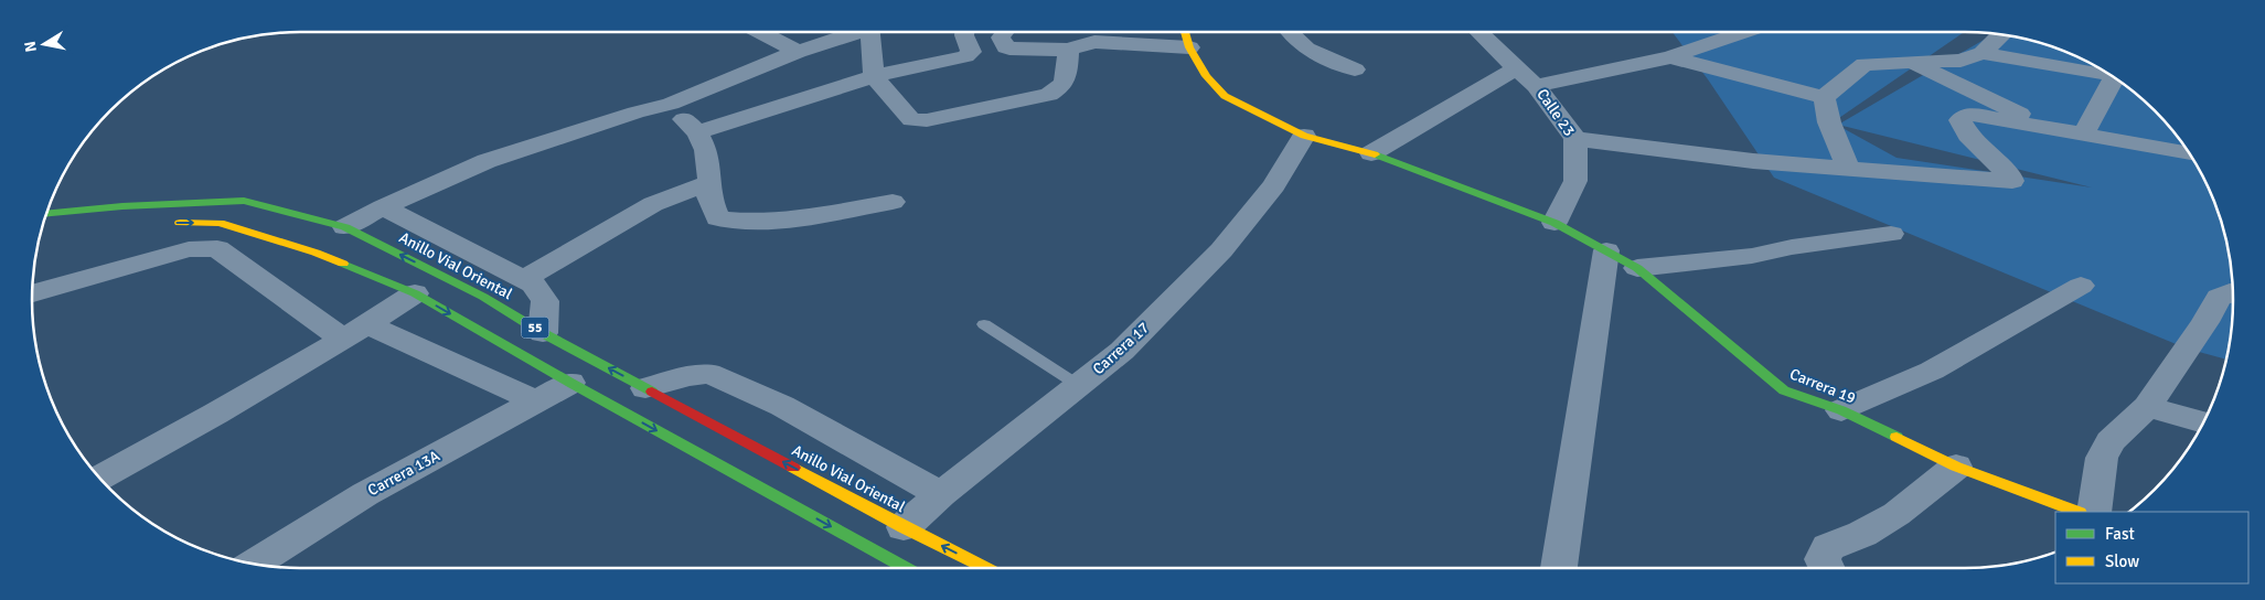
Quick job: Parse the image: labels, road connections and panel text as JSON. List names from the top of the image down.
{
  "streets": {
    "main road": ["Anillo Vial Oriental", "55", "Carrera 19"],
    "street": ["Calle 23", "Carrera 17", "Carrera 13A"]
  },
  "crossings": [
    ["Calle 23", "Carrera 19"],
    ["Anillo Vial Oriental", "Carrera 17"],
    ["55", "Carrera 13A"]
  ],
  "legend": ["Fast", "Slow"],
  "north": "left"
}
